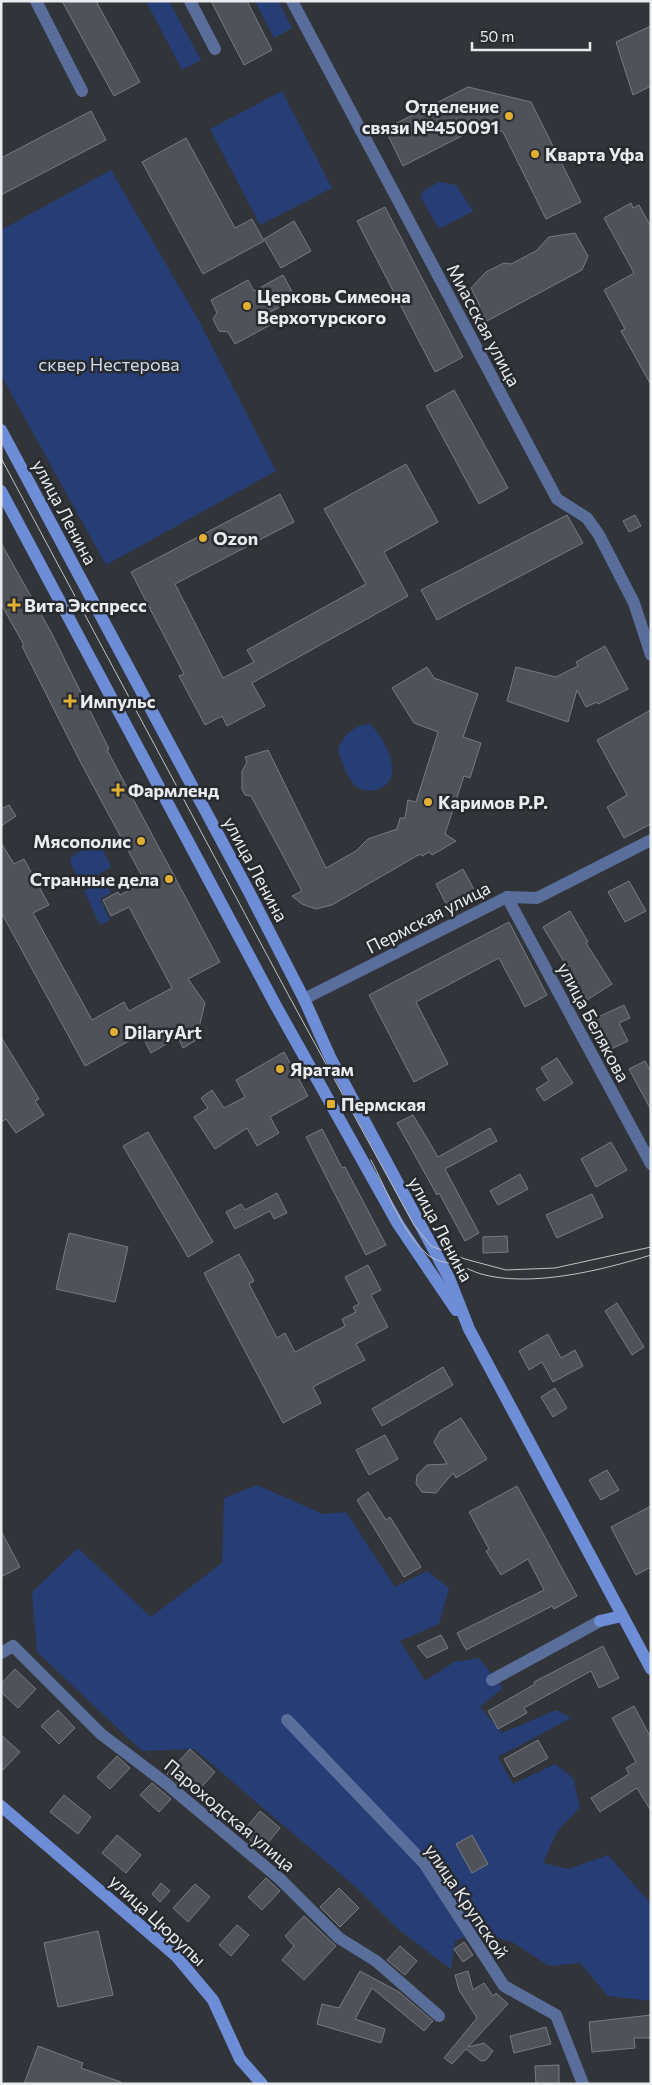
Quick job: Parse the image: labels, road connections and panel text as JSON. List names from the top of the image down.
{
  "streets": {
    "street": [
      "Миасская улица",
      "улица Ленина",
      "Пермская улица",
      "улица Белякова",
      "Пароходская улица",
      "улица Крупской",
      "улица Цюрупы"
    ]
  },
  "crossings": [
    ["улица Ленина", "Пермская улица"],
    ["Пермская улица", "улица Белякова"]
  ],
  "parks": ["сквер Нестерова"],
  "places": {
    "other": [
      "Отделение связи №450091",
      "Кварта Уфа",
      "Церковь Симеона Верхотурского",
      "Ozon",
      "Каримов Р.Р.",
      "Мясополис",
      "Странные дела",
      "DilaryArt",
      "Яратам"
    ],
    "health": ["Вита Экспресс", "Импульс", "Фармленд"],
    "transit": ["Пермская"]
  },
  "scale_bar": "50 m"
}
